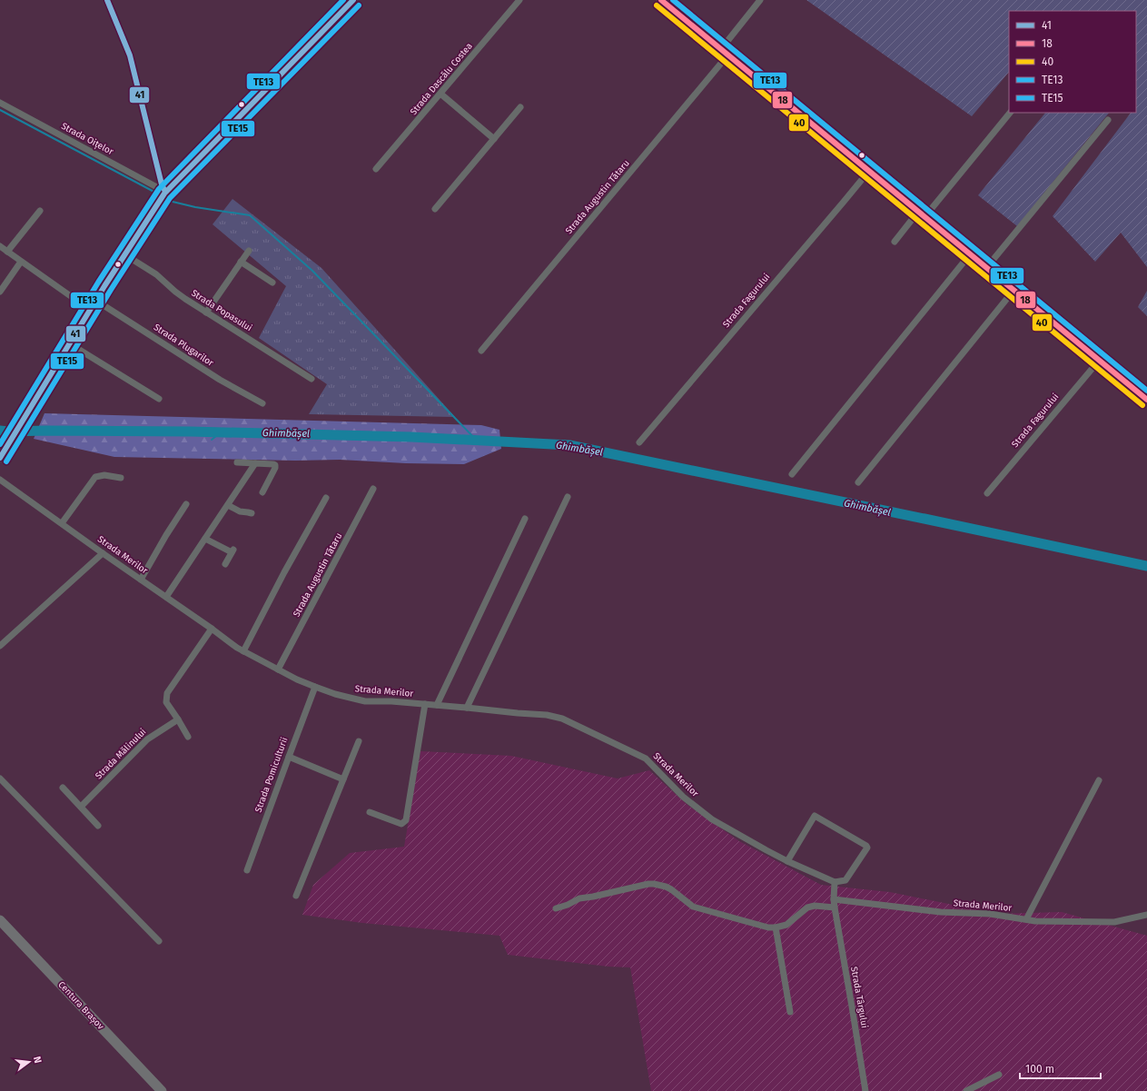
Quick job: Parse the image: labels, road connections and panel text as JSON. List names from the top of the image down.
{
  "streets": {
    "highway": ["Centura Brașov"],
    "street": [
      "Strada Dascălu Costea",
      "Strada Oițelor",
      "Strada Augustin Tătaru",
      "Strada Fagurului",
      "Strada Popasului",
      "Strada Plugarilor",
      "Strada Merilor",
      "Strada Mălinului",
      "Strada Pomiculturii",
      "Strada Târgului"
    ]
  },
  "crossings": [
    ["Strada Augustin Tătaru", "Strada Merilor"],
    ["Strada Merilor", "Strada Pomiculturii"],
    ["Strada Merilor", "Strada Târgului"]
  ],
  "water": ["Ghimbășel"],
  "lines": [
    "transit line 41",
    "transit line 18",
    "transit line TE13",
    "transit line 40",
    "transit line TE15"
  ],
  "legend": [
    "41",
    "18",
    "40",
    "TE13",
    "TE15"
  ],
  "scale_bar": "100 m",
  "north": "right"
}
